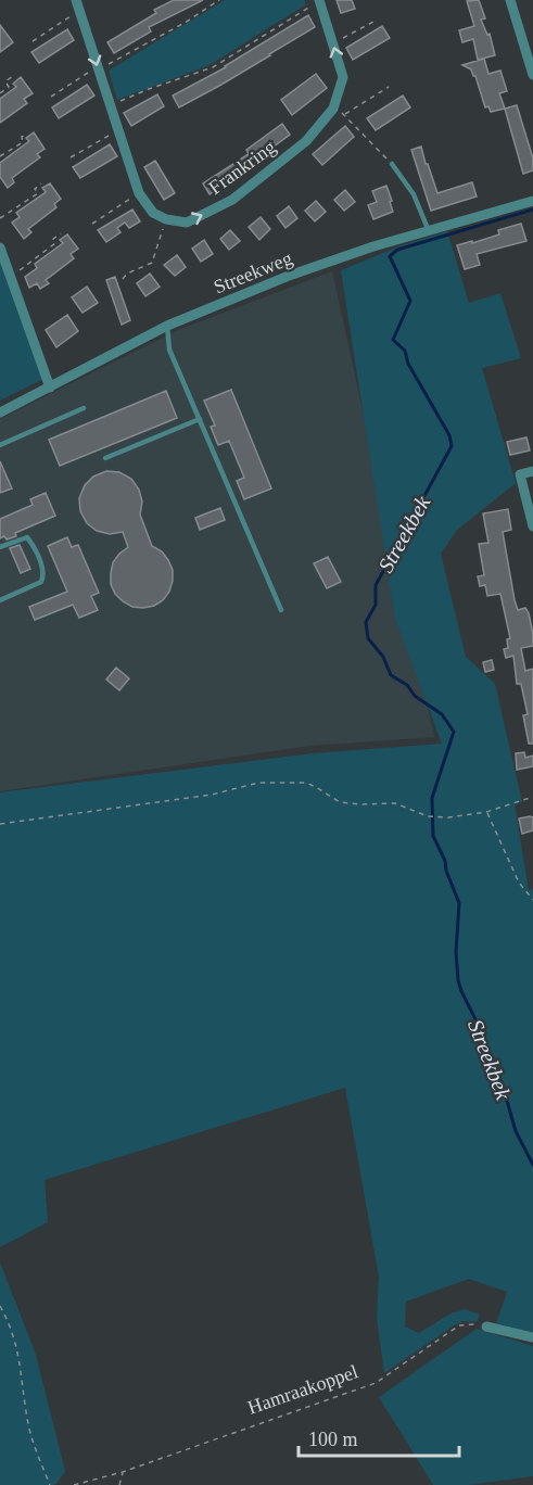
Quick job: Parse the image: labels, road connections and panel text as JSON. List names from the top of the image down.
{
  "streets": {
    "street": ["Frankring", "Streekweg"],
    "path": ["Hamraakoppel"]
  },
  "one_way": ["Frankring"],
  "water": ["Streekbek"],
  "scale_bar": "100 m"
}
